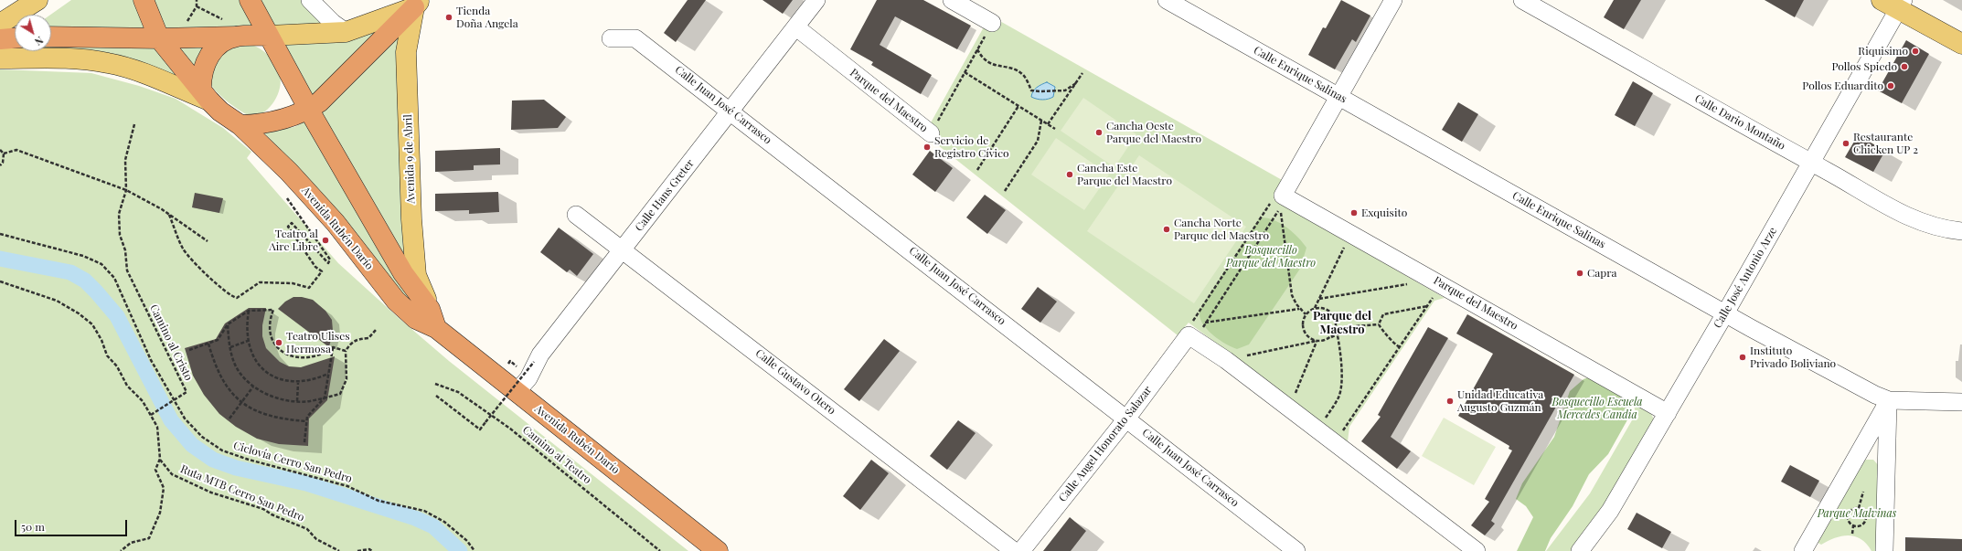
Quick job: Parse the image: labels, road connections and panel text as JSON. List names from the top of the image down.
{
  "streets": {
    "highway": ["Avenida Rubén Darío"],
    "main road": ["Avenida 9 de Abril"],
    "street": [
      "Calle Enrique Salinas",
      "Parque del Maestro",
      "Calle Juan José Carrasco",
      "Calle Dario Montaño",
      "Calle Hans Greter",
      "Calle José Antonio Arze",
      "Calle Gustavo Otero",
      "Calle Angel Honorato Salazar"
    ],
    "path": [
      "Camino al Cristo",
      "Camino al Teatro",
      "Ciclovía Cerro San Pedro",
      "Ruta MTB Cerro San Pedro"
    ]
  },
  "crossings": [
    ["Calle Enrique Salinas", "Calle José Antonio Arze"],
    ["Parque del Maestro", "Calle Hans Greter"],
    ["Parque del Maestro", "Calle José Antonio Arze"],
    ["Calle Juan José Carrasco", "Calle Hans Greter"],
    ["Calle Juan José Carrasco", "Calle Angel Honorato Salazar"],
    ["Calle Dario Montaño", "Calle José Antonio Arze"],
    ["Calle Hans Greter", "Avenida Rubén Darío"],
    ["Calle Hans Greter", "Calle Gustavo Otero"],
    ["Camino al Cristo", "Ciclovía Cerro San Pedro"]
  ],
  "districts": ["Parque del Maestro"],
  "parks": ["Bosquecillo Parque del Maestro", "Bosquecillo Escuela Mercedes Candia", "Parque Malvinas"],
  "places": [
    "Tienda Doña Angela",
    "Riquisimo",
    "Pollos Spiedo",
    "Pollos Eduardito",
    "Cancha Oeste Parque del Maestro",
    "Restaurante Chicken UP 2",
    "Servicio de Registro Cívico",
    "Cancha Este Parque del Maestro",
    "Exquisito",
    "Cancha Norte Parque del Maestro",
    "Teatro al Aire Libre",
    "Capra",
    "Teatro Ulises Hermosa",
    "Instituto Privado Boliviano",
    "Unidad Educativa Augusto Guzmán"
  ],
  "scale_bar": "50 m",
  "north": "bottom right"
}
